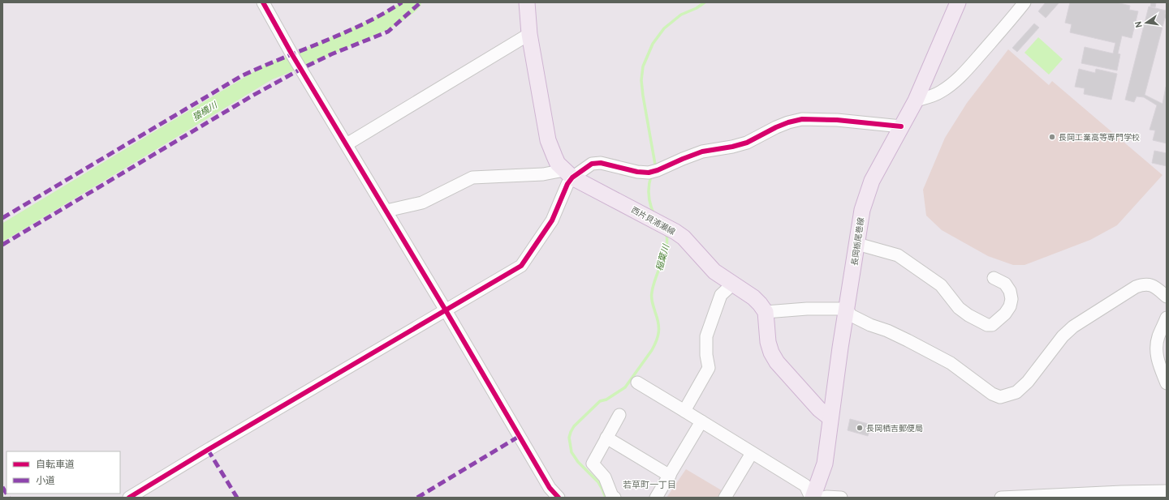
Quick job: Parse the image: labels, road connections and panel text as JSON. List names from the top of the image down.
{
  "streets": {
    "main road": ["西片貝浦瀬線", "長岡栃尾巻線"]
  },
  "districts": ["若草町一丁目"],
  "water": ["猿橋川", "稲葉川"],
  "places": ["長岡工業高等専門学校", "長岡栖吉郵便局"],
  "legend": ["自転車道", "小道"],
  "north": "left"
}
